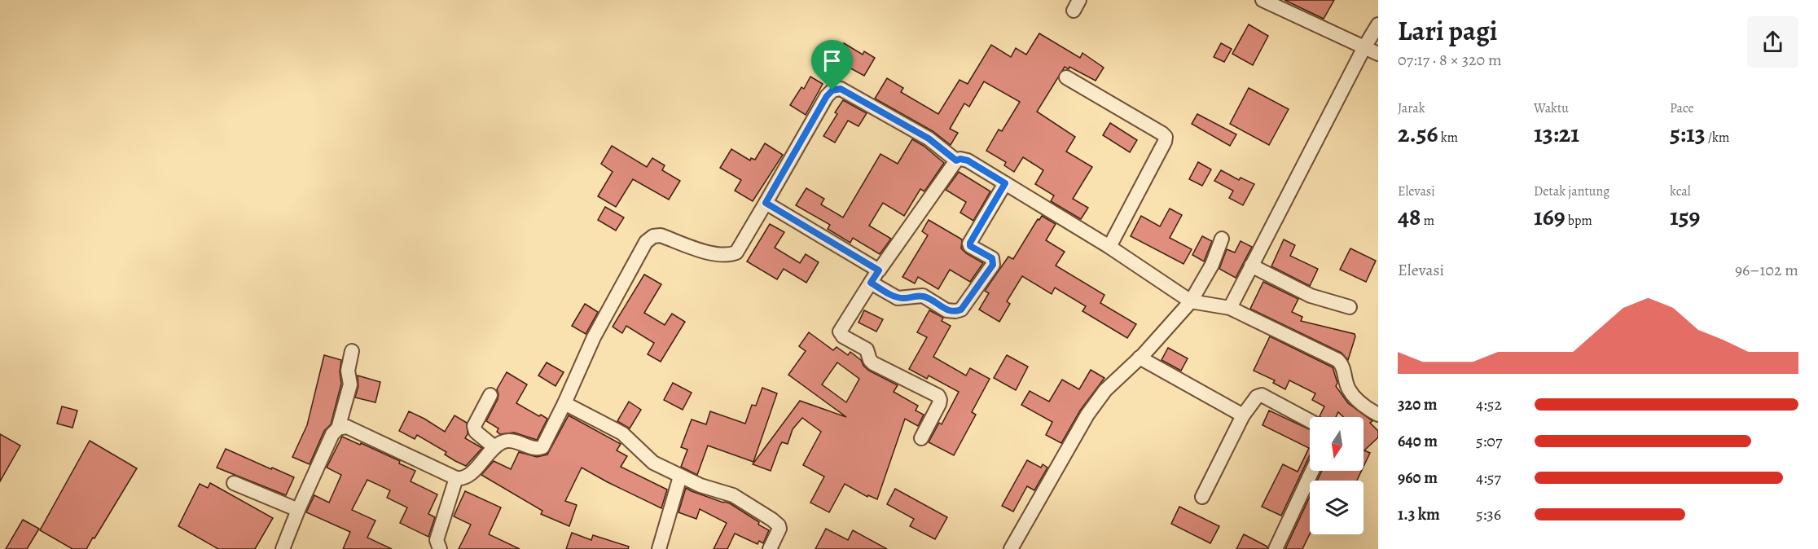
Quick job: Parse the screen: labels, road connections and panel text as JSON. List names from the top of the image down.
{
  "north": "bottom",
  "page": {
    "heading": ["Lari pagi", "07:17 · 8 × 320 m"],
    "stats": [
      ["Jarak", "2.56 km"],
      ["Waktu", "13:21"],
      ["Pace", "5:13 /km"],
      ["Elevasi", "48 m"],
      ["Detak jantung", "169 bpm"],
      ["kcal", "159"]
    ],
    "chart": ["Elevasi", "96–102 m"],
    "list": [
      {
        "name": "320 m",
        "note": "4:52"
      },
      {
        "name": "640 m",
        "note": "5:07"
      },
      {
        "name": "960 m",
        "note": "4:57"
      },
      {
        "name": "1.3 km",
        "note": "5:36"
      }
    ]
  }
}
